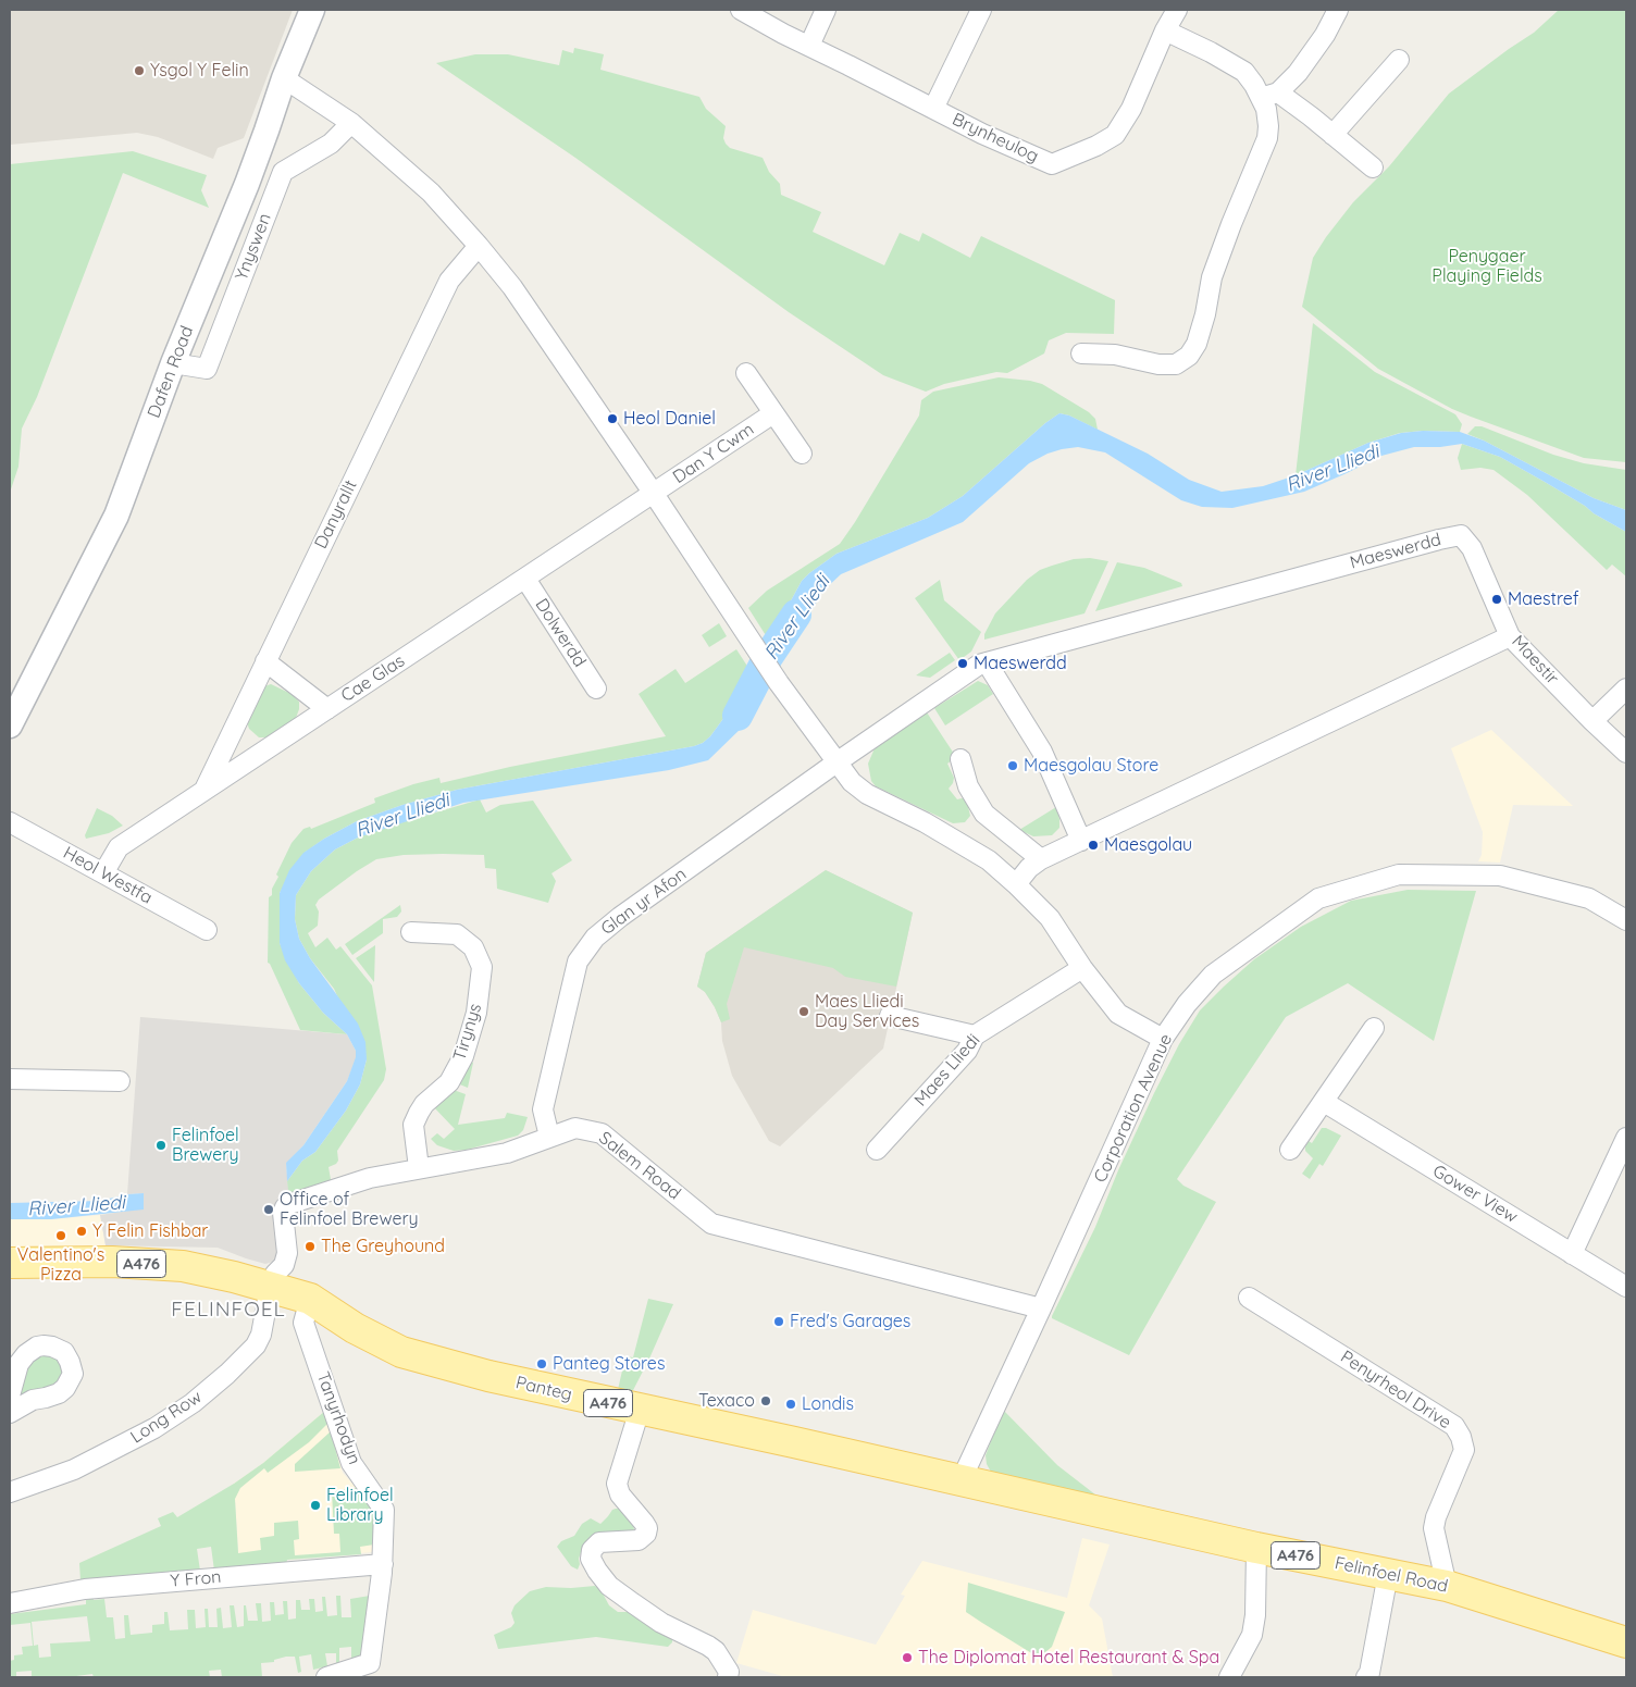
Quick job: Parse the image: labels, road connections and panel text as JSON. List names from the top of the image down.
{
  "streets": {
    "main road": ["A476", "Panteg", "Felinfoel Road"],
    "street": [
      "Brynheulog",
      "Ynyswen",
      "Dafen Road",
      "Dan Y Cwm",
      "Danyrallt",
      "Maeswerdd",
      "Dolwerdd",
      "Maestir",
      "Cae Glas",
      "Heol Westfa",
      "Glan yr Afon",
      "Tirynys",
      "Maes Lliedi",
      "Corporation Avenue",
      "Salem Road",
      "Gower View",
      "Penyrheol Drive",
      "Long Row",
      "Tanyrhodyn",
      "Y Fron"
    ]
  },
  "crossings": [
    ["Ynyswen", "Dafen Road"],
    ["Dan Y Cwm", "Cae Glas"],
    ["Danyrallt", "Cae Glas"],
    ["Maeswerdd", "Maestir"],
    ["Maeswerdd", "Glan yr Afon"],
    ["Dolwerdd", "Cae Glas"],
    ["Cae Glas", "Heol Westfa"],
    ["Glan yr Afon", "Salem Road"],
    ["Tirynys", "Salem Road"],
    ["Corporation Avenue", "Salem Road"],
    ["Corporation Avenue", "Panteg"],
    ["Corporation Avenue", "Felinfoel Road"],
    ["Salem Road", "A476"],
    ["Salem Road", "Panteg"],
    ["Salem Road", "Long Row"],
    ["A476", "Panteg"],
    ["A476", "Long Row"],
    ["Panteg", "Long Row"],
    ["Panteg", "Tanyrhodyn"],
    ["Panteg", "Felinfoel Road"],
    ["Penyrheol Drive", "Felinfoel Road"],
    ["Tanyrhodyn", "Y Fron"]
  ],
  "districts": ["FELINFOEL"],
  "water": ["River Lliedi"],
  "parks": ["Penygaer Playing Fields"],
  "places": [
    "Ysgol Y Felin",
    "Heol Daniel",
    "Maestref",
    "Maeswerdd",
    "Maesgolau Store",
    "Maesgolau",
    "Maes Lliedi Day Services",
    "Felinfoel Brewery",
    "Office of Felinfoel Brewery",
    "Y Felin Fishbar",
    "Valentino's Pizza",
    "The Greyhound",
    "Fred's Garages",
    "Panteg Stores",
    "Texaco",
    "Londis",
    "Felinfoel Library",
    "The Diplomat Hotel Restaurant & Spa"
  ]
}
